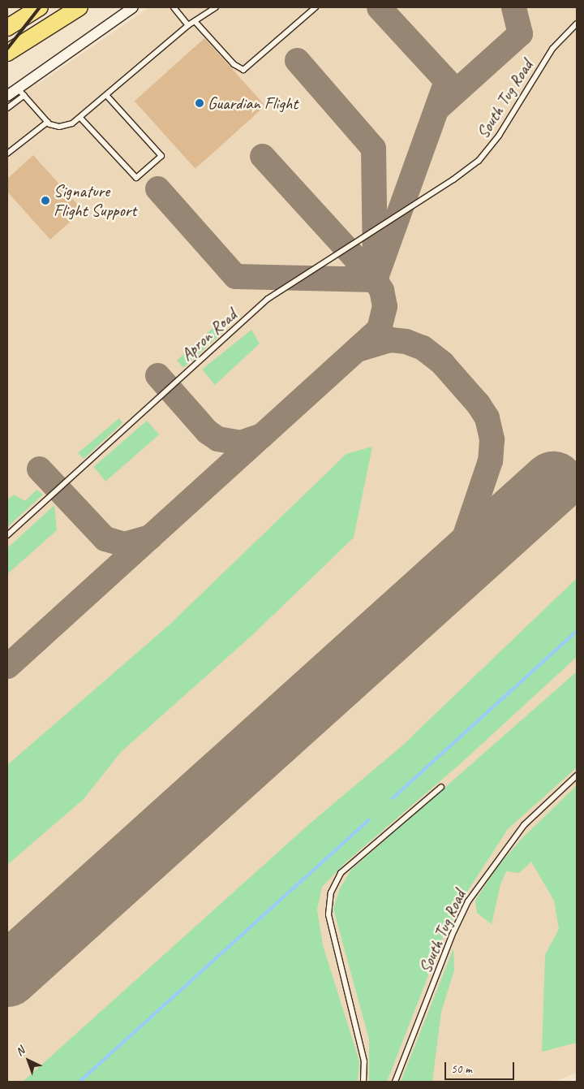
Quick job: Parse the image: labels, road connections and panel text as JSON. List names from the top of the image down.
{
  "streets": {
    "lane": ["South Tug Road", "Apron Road"]
  },
  "crossings": [
    ["South Tug Road", "Apron Road"]
  ],
  "places": ["Guardian Flight", "Signature Flight Support"],
  "scale_bar": "50 m",
  "north": "top left"
}
